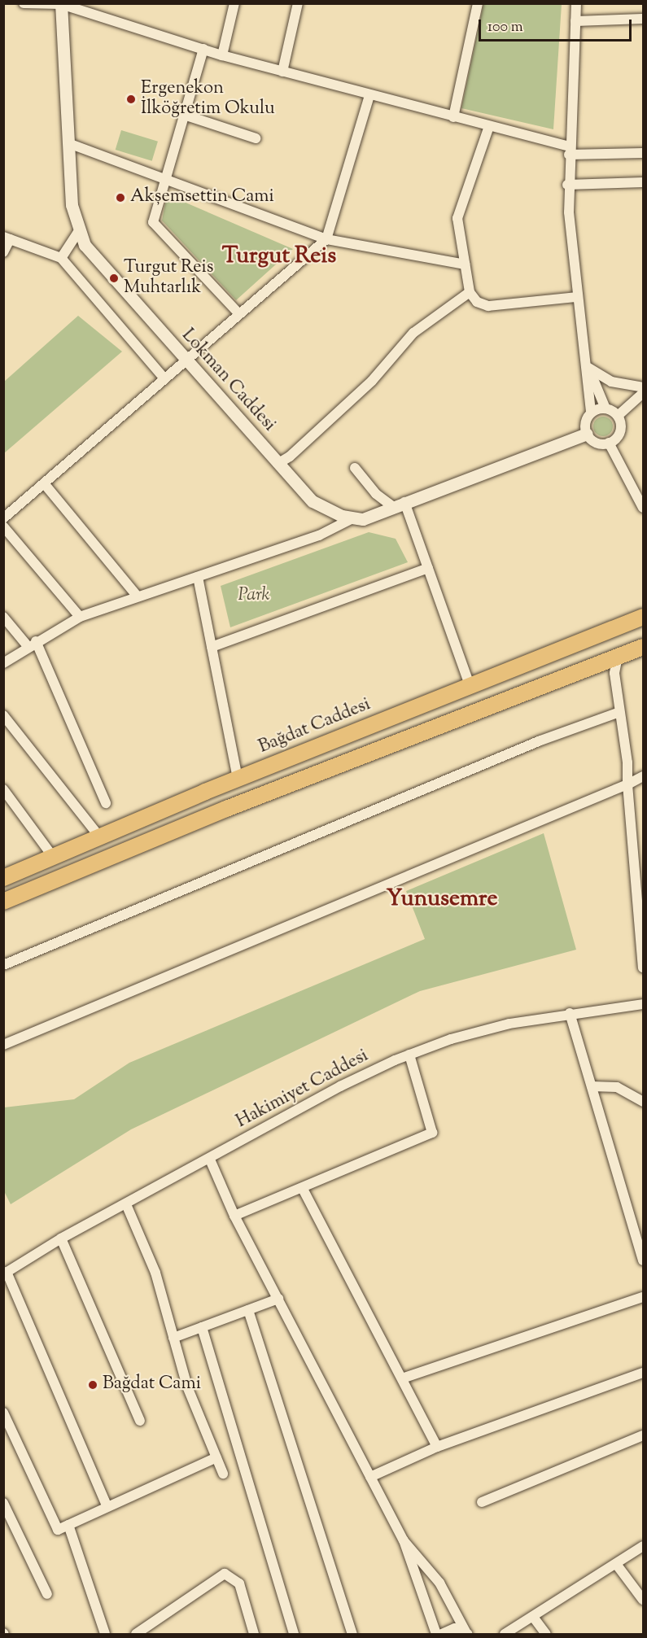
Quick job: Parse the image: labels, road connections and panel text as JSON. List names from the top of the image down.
{
  "streets": {
    "main road": ["Bağdat Caddesi"],
    "street": ["Lokman Caddesi", "Hakimiyet Caddesi"]
  },
  "districts": ["Turgut Reis", "Yunusemre"],
  "parks": ["Park"],
  "places": [
    "Ergenekon İlköğretim Okulu",
    "Akşemsettin Cami",
    "Turgut Reis Muhtarlık",
    "Bağdat Cami"
  ],
  "scale_bar": "100 m"
}
